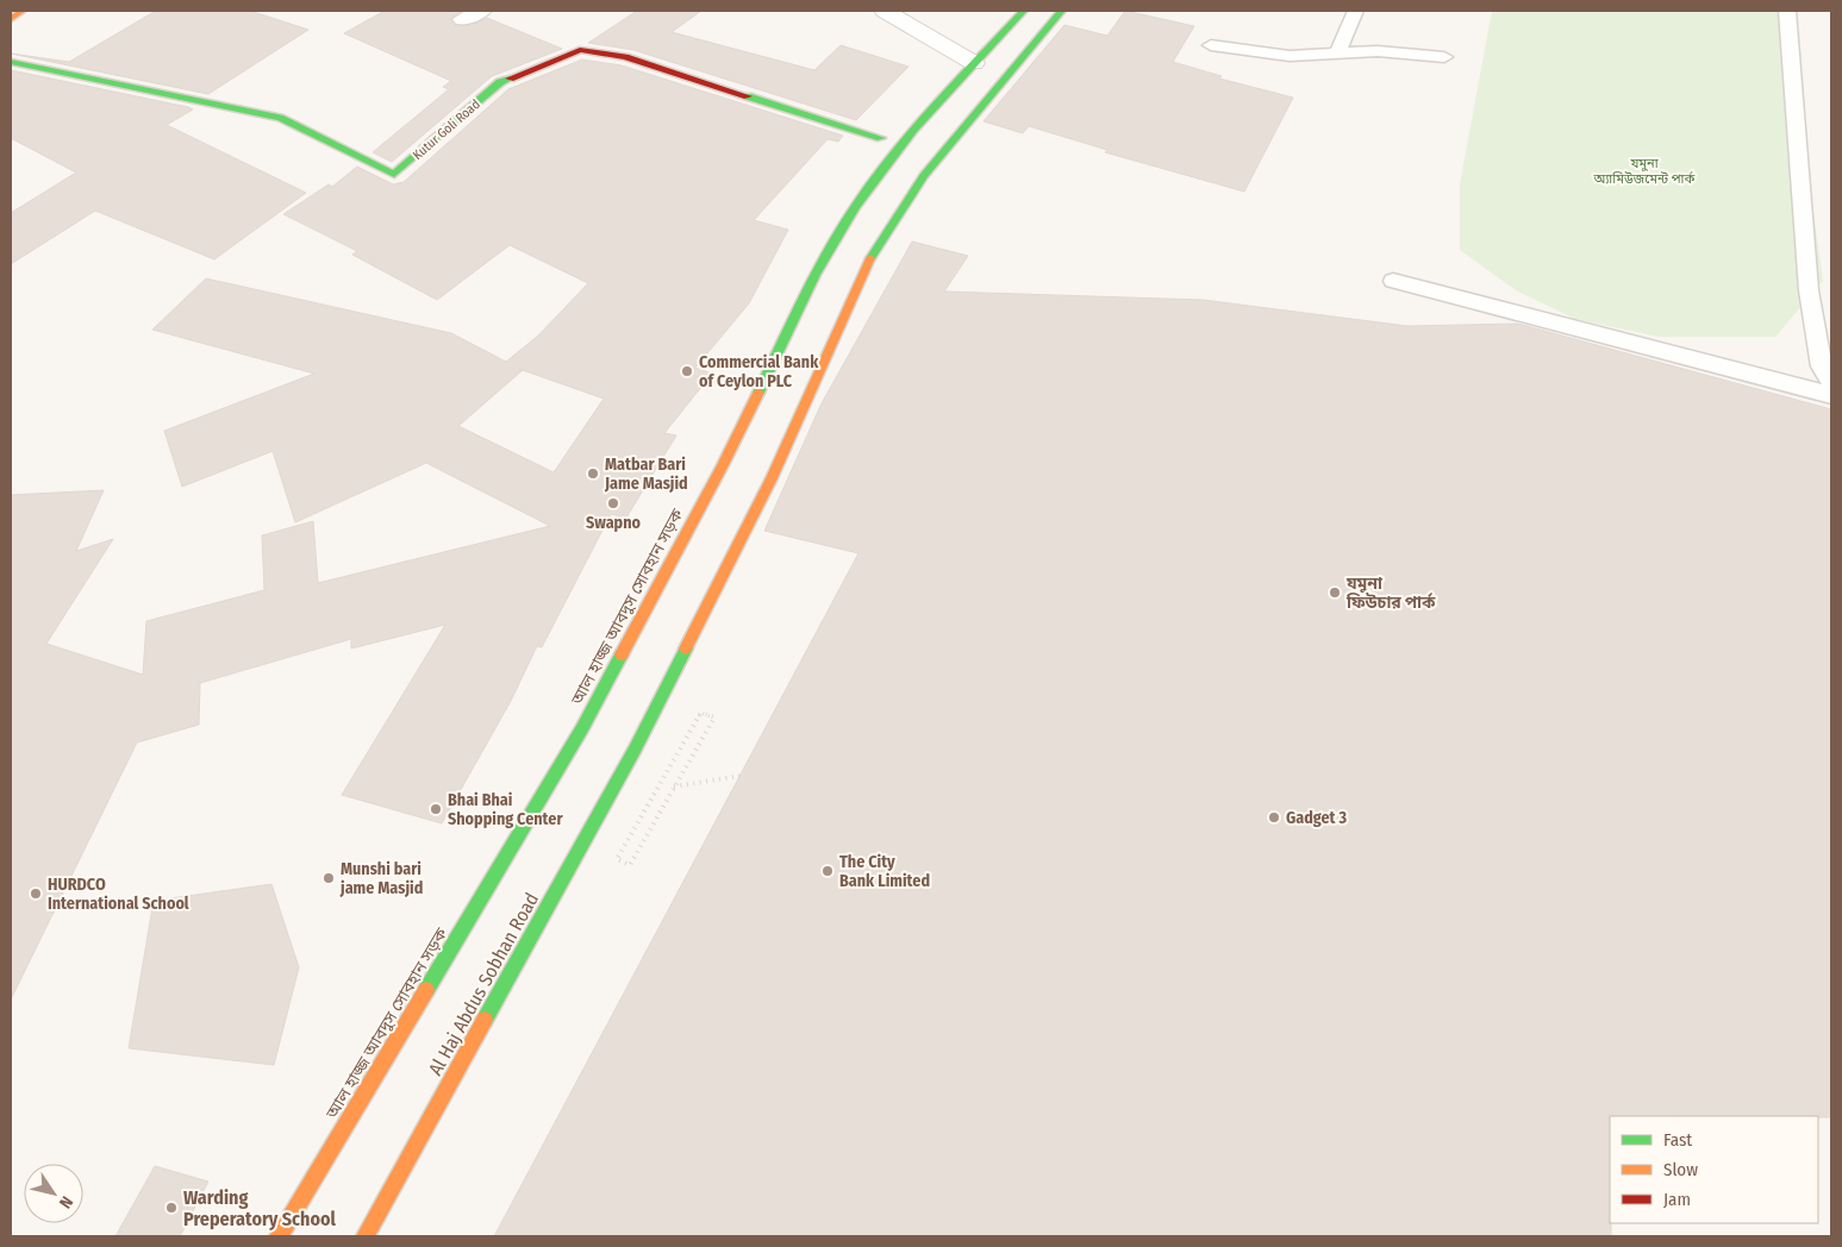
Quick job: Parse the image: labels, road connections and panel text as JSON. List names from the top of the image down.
{
  "streets": {
    "street": ["Kutur Goli Road", "আল হাজ্জ আবদুস সোবহান সড়ক", "Al Haj Abdus Sobhan Road"]
  },
  "parks": ["যমুনা অ্যামিউজমেন্ট পার্ক"],
  "places": [
    "Commercial Bank of Ceylon PLC",
    "Matbar Bari Jame Masjid",
    "Swapno",
    "যমুনা ফিউচার পার্ক",
    "Bhai Bhai Shopping Center",
    "Gadget 3",
    "The City Bank Limited",
    "Munshi bari jame Masjid",
    "HURDCO International School",
    "Warding Preperatory School"
  ],
  "legend": ["Fast", "Slow", "Jam"],
  "north": "bottom right"
}
